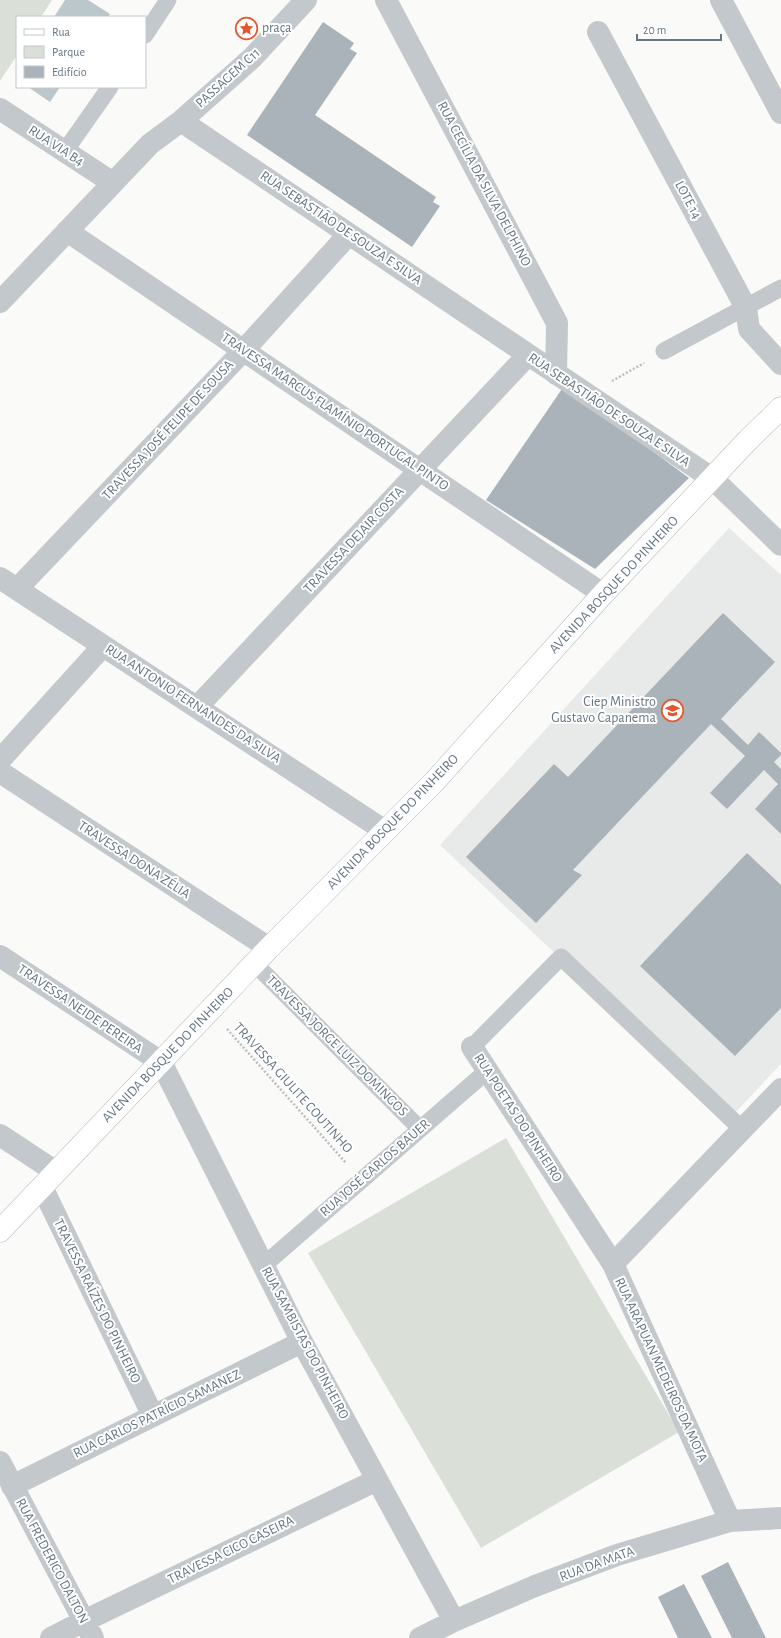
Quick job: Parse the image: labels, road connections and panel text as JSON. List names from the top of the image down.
{
  "streets": {
    "street": [
      "PASSAGEM C11",
      "RUA VIA B4",
      "RUA CECÍLIA DA SILVA DELPHINO",
      "LOTE 14",
      "RUA SEBASTIÃO DE SOUZA E SILVA",
      "TRAVESSA MARCUS FLAMÍNIO PORTUGAL PINTO",
      "TRAVESSA JOSÉ FELIPE DE SOUSA",
      "TRAVESSA DEJAIR COSTA",
      "AVENIDA BOSQUE DO PINHEIRO",
      "RUA ANTONIO FERNANDES DA SILVA",
      "TRAVESSA DONA ZÉLIA",
      "TRAVESSA NEIDE PEREIRA",
      "RUA POETAS DO PINHEIRO",
      "TRAVESSA RAÍZES DO PINHEIRO",
      "RUA SAMBISTAS DO PINHEIRO",
      "RUA ARAPUAN MEDEIROS DA MOTA",
      "RUA CARLOS PATRÍCIO SAMANEZ",
      "TRAVESSA CICO CASEIRA",
      "RUA FREDERICO DALTON",
      "RUA DA MATA"
    ],
    "lane": ["TRAVESSA JORGE LUIZ DOMINGOS", "RUA JOSÉ CARLOS BAUER"],
    "path": ["TRAVESSA GIULITE COUTINHO"]
  },
  "crossings": [
    ["PASSAGEM C11", "RUA SEBASTIÃO DE SOUZA E SILVA"],
    ["RUA CECÍLIA DA SILVA DELPHINO", "RUA SEBASTIÃO DE SOUZA E SILVA"],
    ["RUA SEBASTIÃO DE SOUZA E SILVA", "TRAVESSA JOSÉ FELIPE DE SOUSA"],
    ["RUA SEBASTIÃO DE SOUZA E SILVA", "TRAVESSA DEJAIR COSTA"],
    ["RUA SEBASTIÃO DE SOUZA E SILVA", "AVENIDA BOSQUE DO PINHEIRO"],
    ["TRAVESSA MARCUS FLAMÍNIO PORTUGAL PINTO", "TRAVESSA JOSÉ FELIPE DE SOUSA"],
    ["TRAVESSA MARCUS FLAMÍNIO PORTUGAL PINTO", "TRAVESSA DEJAIR COSTA"],
    ["TRAVESSA MARCUS FLAMÍNIO PORTUGAL PINTO", "AVENIDA BOSQUE DO PINHEIRO"],
    ["TRAVESSA JOSÉ FELIPE DE SOUSA", "RUA ANTONIO FERNANDES DA SILVA"],
    ["TRAVESSA DEJAIR COSTA", "RUA ANTONIO FERNANDES DA SILVA"],
    ["AVENIDA BOSQUE DO PINHEIRO", "RUA ANTONIO FERNANDES DA SILVA"],
    ["AVENIDA BOSQUE DO PINHEIRO", "TRAVESSA DONA ZÉLIA"],
    ["AVENIDA BOSQUE DO PINHEIRO", "TRAVESSA NEIDE PEREIRA"],
    ["AVENIDA BOSQUE DO PINHEIRO", "TRAVESSA JORGE LUIZ DOMINGOS"],
    ["AVENIDA BOSQUE DO PINHEIRO", "TRAVESSA GIULITE COUTINHO"],
    ["AVENIDA BOSQUE DO PINHEIRO", "TRAVESSA RAÍZES DO PINHEIRO"],
    ["AVENIDA BOSQUE DO PINHEIRO", "RUA SAMBISTAS DO PINHEIRO"],
    ["TRAVESSA NEIDE PEREIRA", "RUA SAMBISTAS DO PINHEIRO"],
    ["TRAVESSA JORGE LUIZ DOMINGOS", "RUA JOSÉ CARLOS BAUER"],
    ["TRAVESSA GIULITE COUTINHO", "RUA JOSÉ CARLOS BAUER"],
    ["RUA POETAS DO PINHEIRO", "RUA JOSÉ CARLOS BAUER"],
    ["RUA POETAS DO PINHEIRO", "RUA ARAPUAN MEDEIROS DA MOTA"],
    ["RUA JOSÉ CARLOS BAUER", "RUA SAMBISTAS DO PINHEIRO"],
    ["TRAVESSA RAÍZES DO PINHEIRO", "RUA CARLOS PATRÍCIO SAMANEZ"],
    ["RUA SAMBISTAS DO PINHEIRO", "RUA CARLOS PATRÍCIO SAMANEZ"],
    ["RUA SAMBISTAS DO PINHEIRO", "TRAVESSA CICO CASEIRA"],
    ["RUA SAMBISTAS DO PINHEIRO", "RUA DA MATA"],
    ["RUA ARAPUAN MEDEIROS DA MOTA", "RUA DA MATA"],
    ["RUA CARLOS PATRÍCIO SAMANEZ", "RUA FREDERICO DALTON"],
    ["TRAVESSA CICO CASEIRA", "RUA FREDERICO DALTON"]
  ],
  "places": {
    "place": ["praça"],
    "school or university": ["Ciep Ministro Gustavo Capanema"]
  },
  "legend": ["Rua", "Parque", "Edifício"],
  "scale_bar": "20 m"
}
